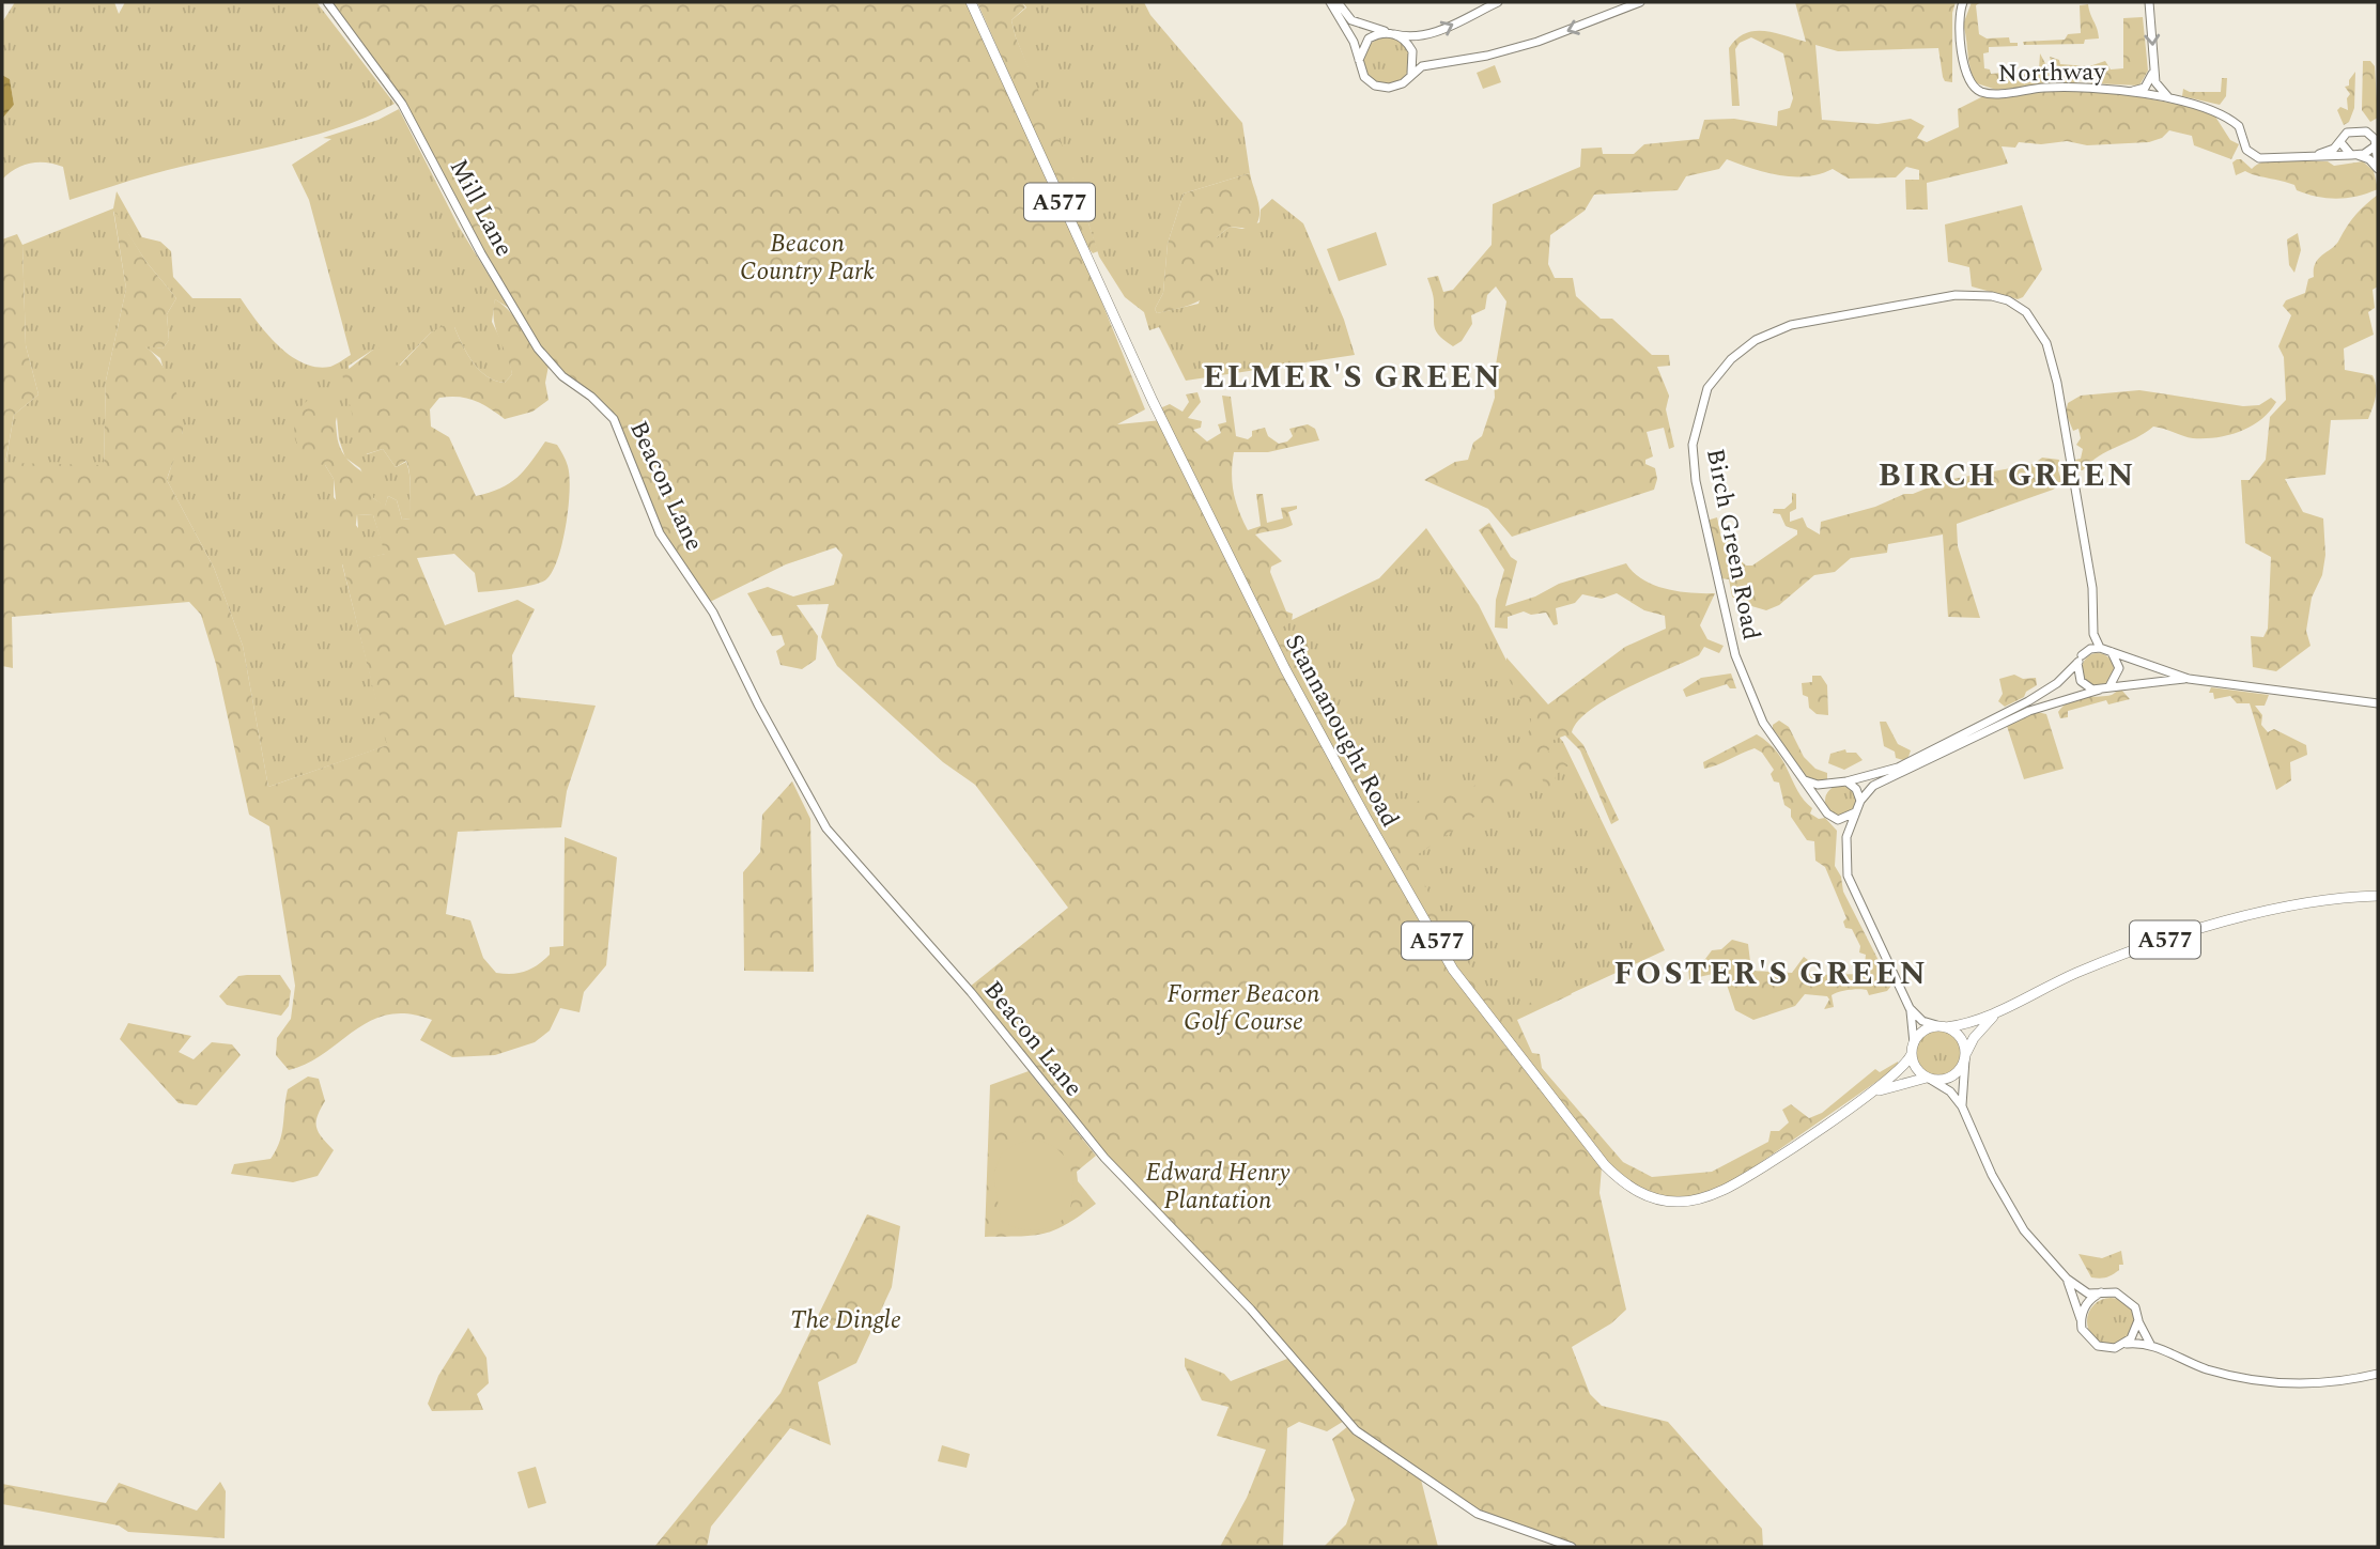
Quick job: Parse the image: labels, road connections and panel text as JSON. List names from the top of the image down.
{
  "streets": {
    "main road": ["A577", "Stannanought Road"],
    "street": [
      "Northway",
      "Mill Lane",
      "Beacon Lane",
      "Birch Green Road"
    ]
  },
  "crossings": [
    ["A577", "Stannanought Road"],
    ["Mill Lane", "Beacon Lane"]
  ],
  "districts": ["ELMER'S GREEN", "BIRCH GREEN", "FOSTER'S GREEN"],
  "parks": [
    "Beacon Country Park",
    "Former Beacon Golf Course",
    "Edward Henry Plantation",
    "The Dingle"
  ]
}
